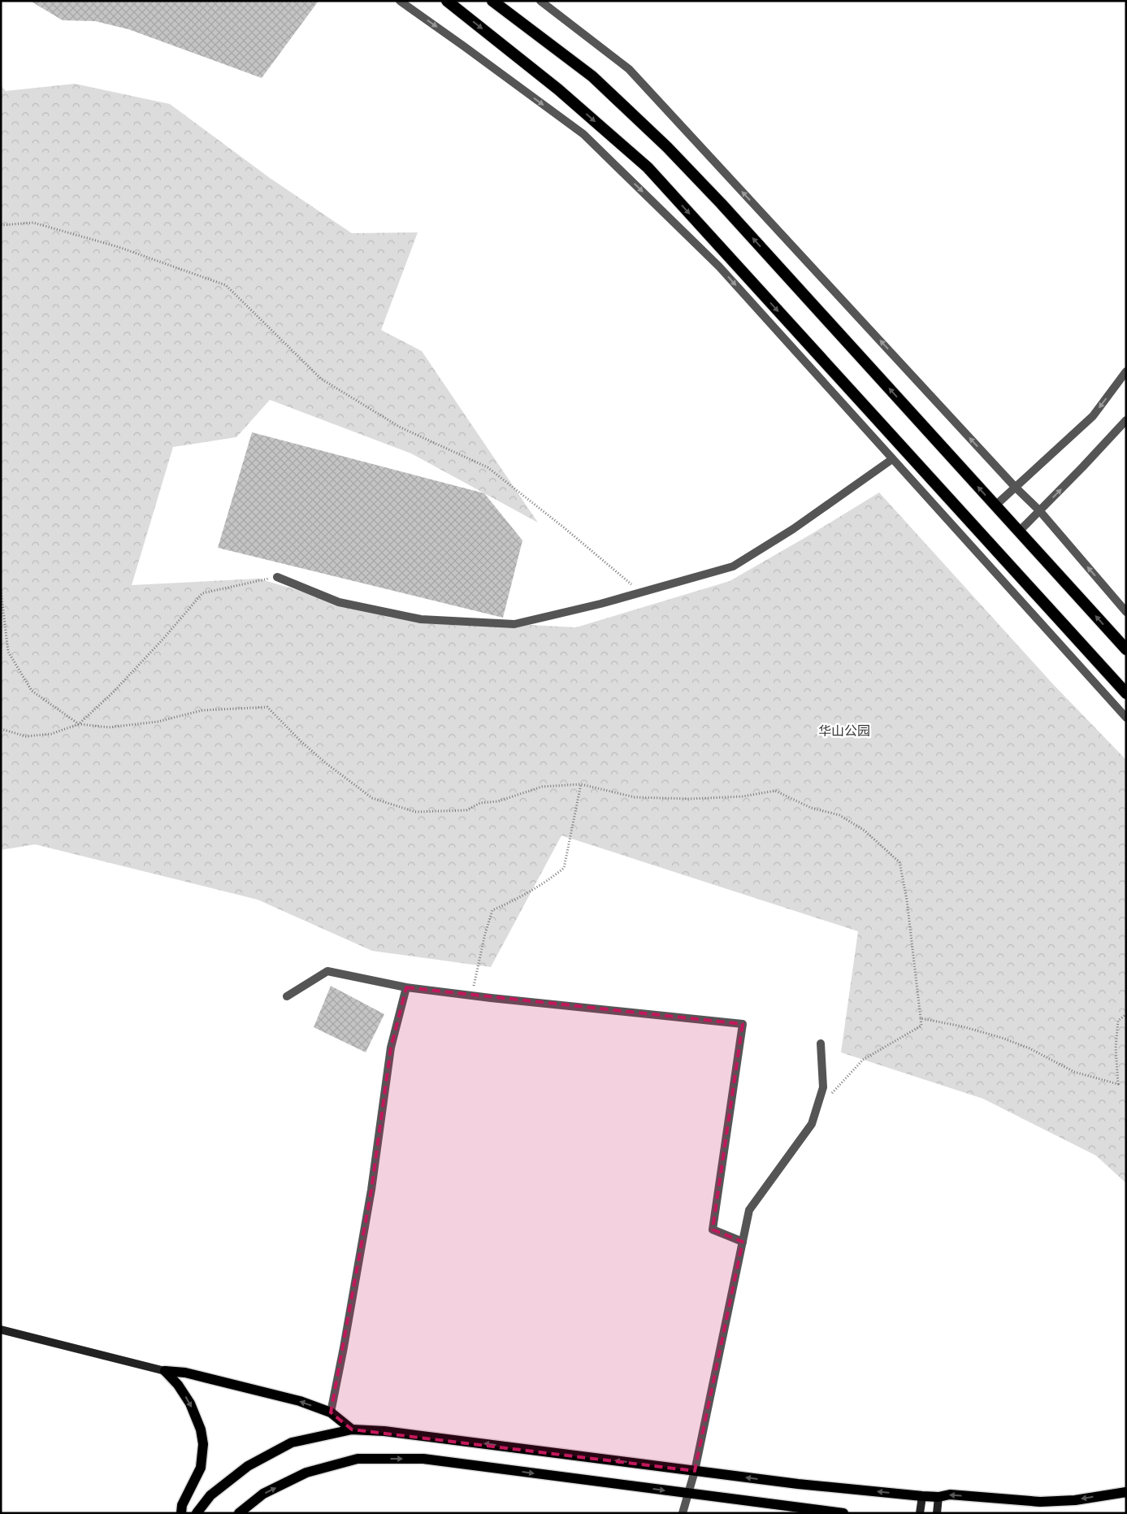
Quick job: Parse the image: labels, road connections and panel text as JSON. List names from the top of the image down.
{
  "parks": ["华山公园"]
}
